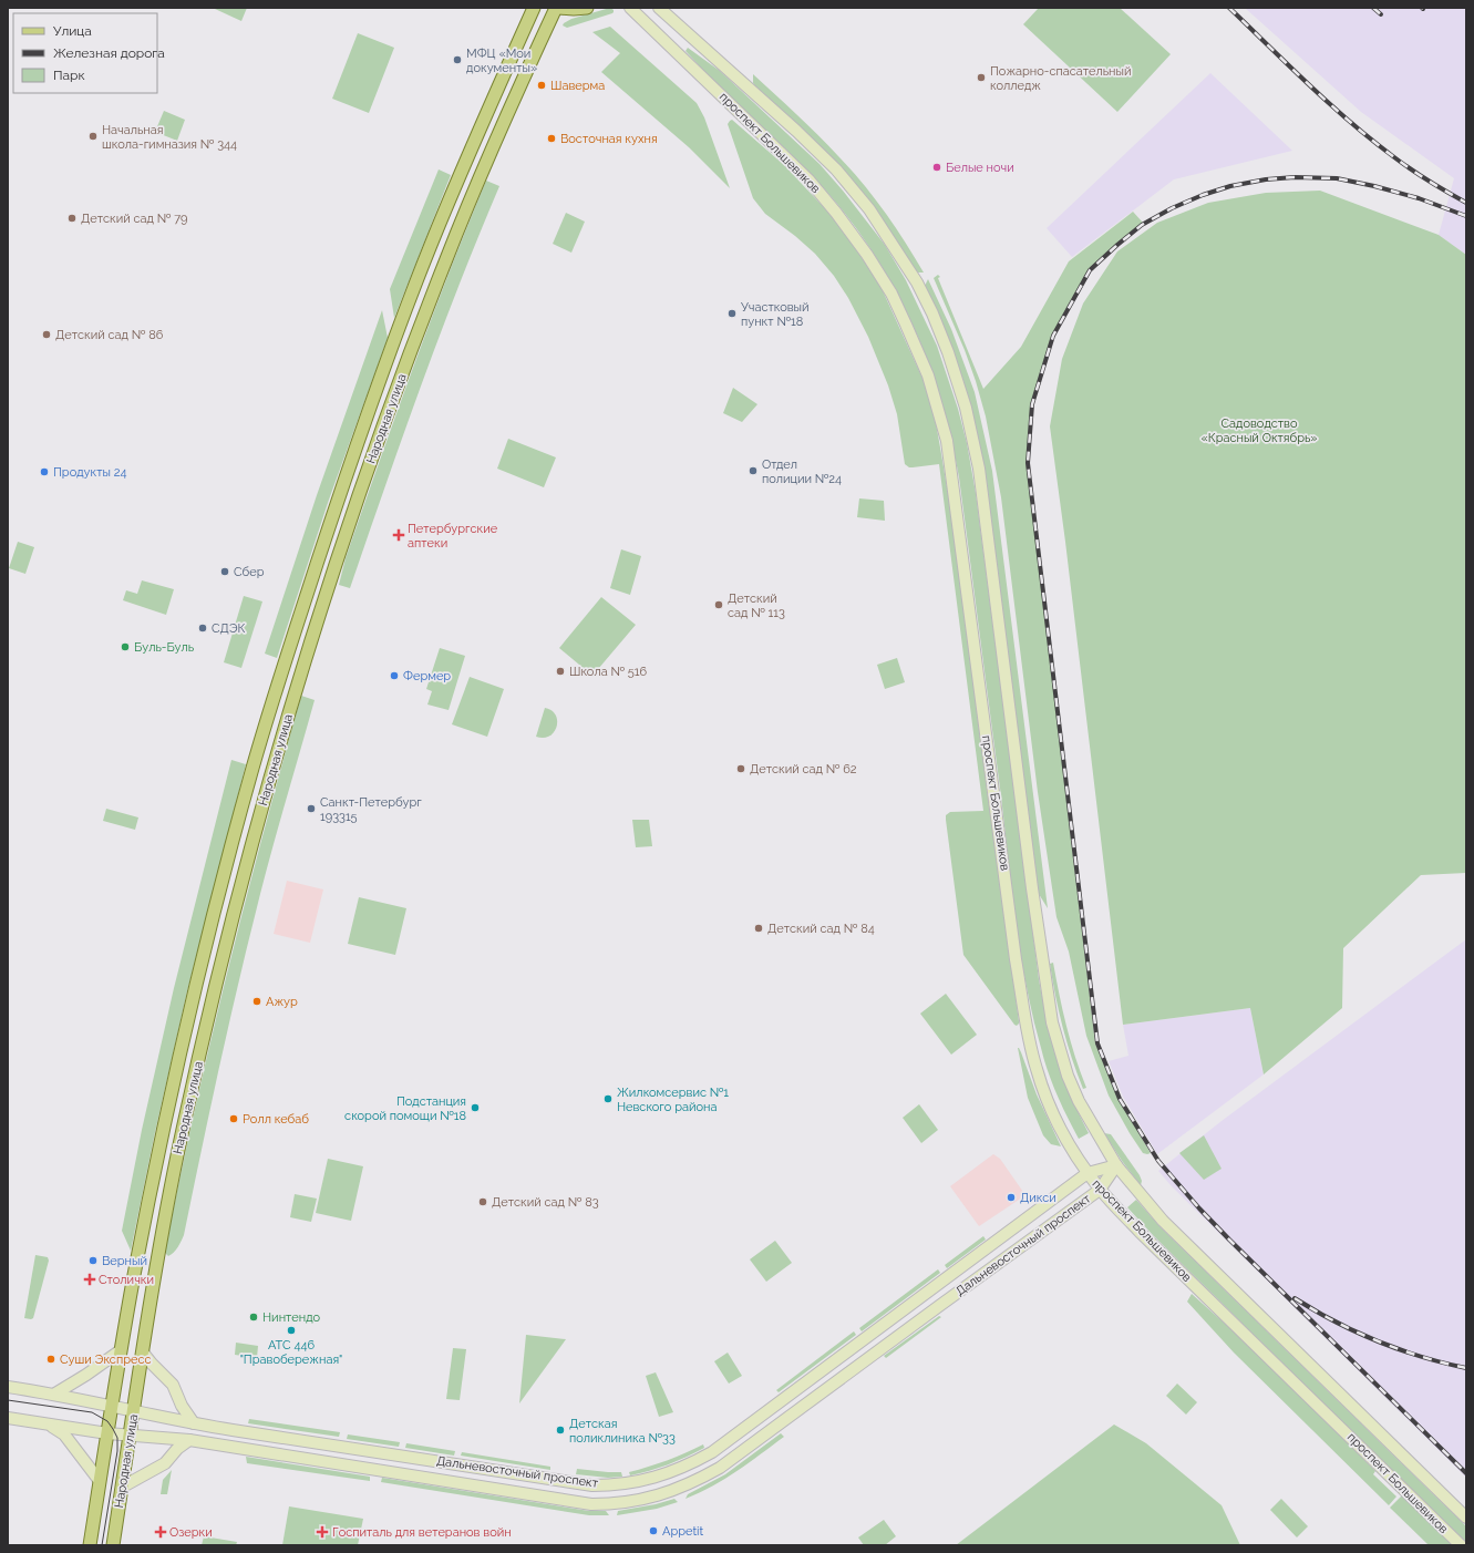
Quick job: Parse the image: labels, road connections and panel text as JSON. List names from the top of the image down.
{
  "streets": {
    "main road": ["проспект Большевиков", "Народная улица", "Дальневосточный проспект"]
  },
  "crossings": [
    ["проспект Большевиков", "Дальневосточный проспект"],
    ["Народная улица", "Дальневосточный проспект"]
  ],
  "parks": ["Садоводство «Красный Октябрь»"],
  "places": {
    "other": [
      "МФЦ «Мои документы»",
      "Пожарно-спасательный колледж",
      "Шаверма",
      "Начальная школа-гимназия № 344",
      "Восточная кухня",
      "Белые ночи",
      "Детский сад № 79",
      "Участковый пункт №18",
      "Детский сад № 86",
      "Отдел полиции №24",
      "Продукты 24",
      "Сбер",
      "Детский сад № 113",
      "СДЭК",
      "Буль-Буль",
      "Школа № 516",
      "Фермер",
      "Детский сад № 62",
      "Санкт-Петербург 193315",
      "Детский сад № 84",
      "Ажур",
      "Жилкомсервис №1 Невского района",
      "Подстанция скорой помощи №18",
      "Ролл кебаб",
      "Дикси",
      "Детский сад № 83",
      "Верный",
      "Нинтендо",
      "АТС 446 \"Правобережная\"",
      "Суши Экспресс",
      "Детская поликлиника №33",
      "Appetit"
    ],
    "health": [
      "Петербургские аптеки",
      "Столички",
      "Озерки",
      "Госпиталь для ветеранов войн"
    ]
  },
  "legend": ["Улица", "Железная дорога", "Парк"]
}
